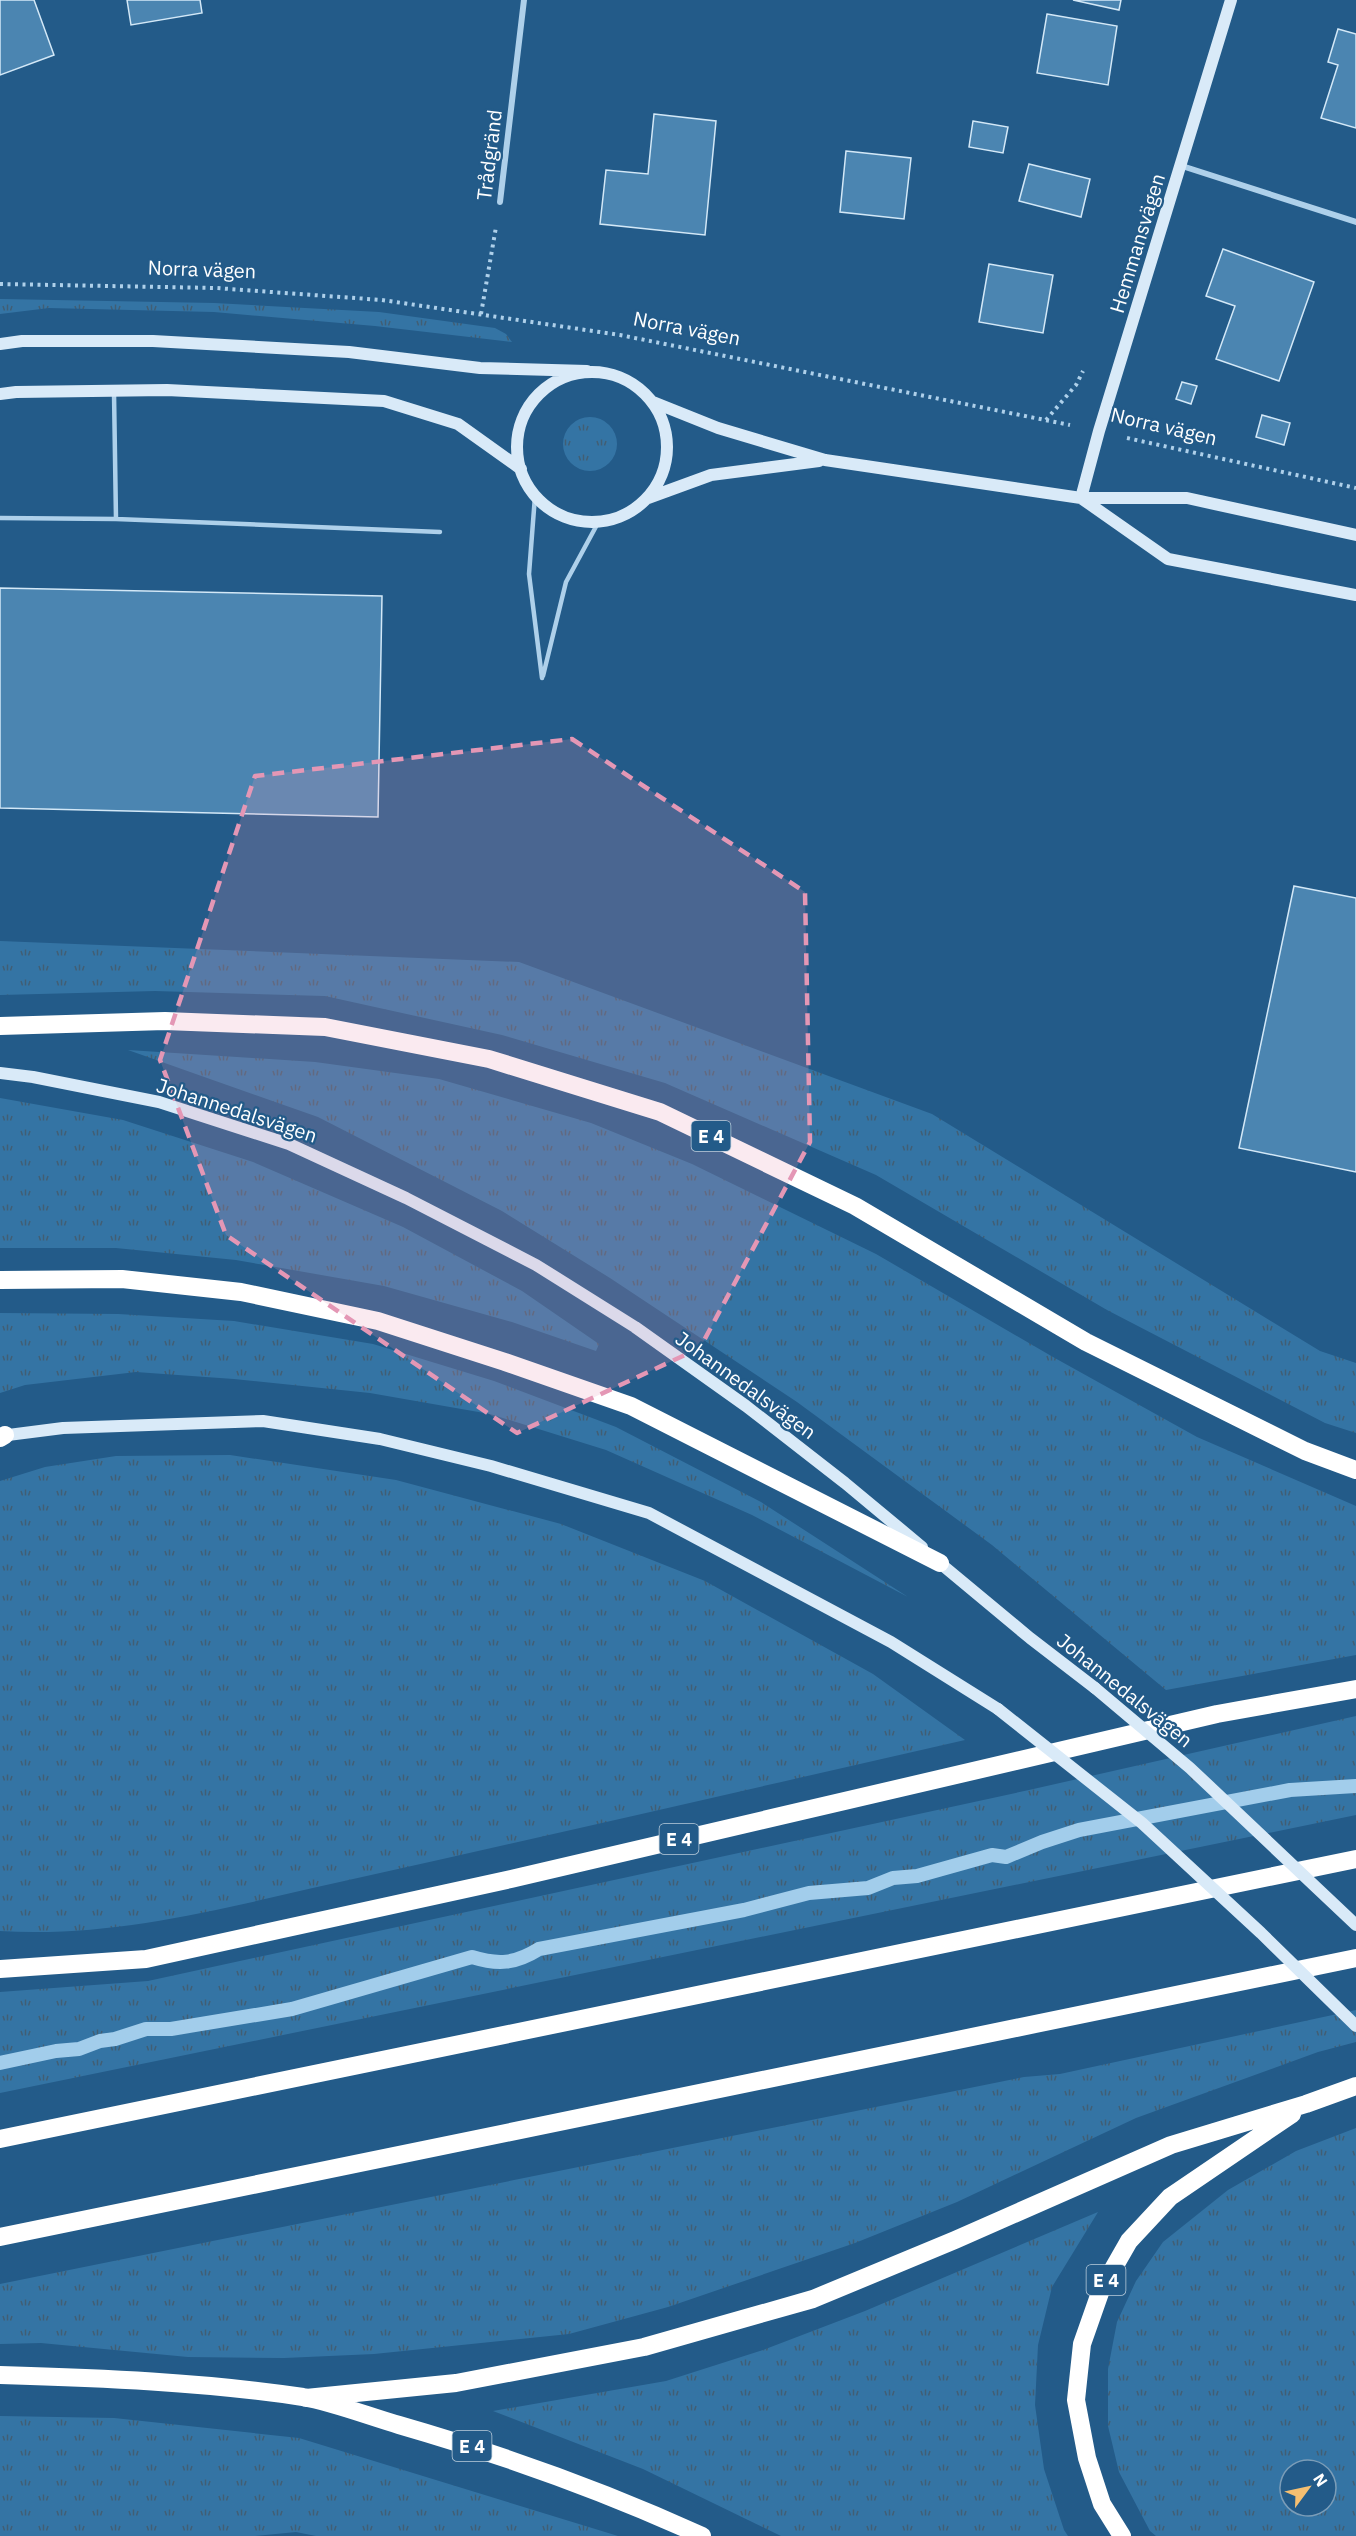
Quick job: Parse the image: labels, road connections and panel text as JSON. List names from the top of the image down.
{
  "streets": {
    "highway": ["E 4"],
    "main road": ["Hemmansvägen", "Johannedalsvägen"],
    "street": ["Trådgränd"],
    "path": ["Norra vägen"]
  },
  "crossings": [
    ["Trådgränd", "Norra vägen"],
    ["Hemmansvägen", "Norra vägen"]
  ],
  "north": "top right"
}
